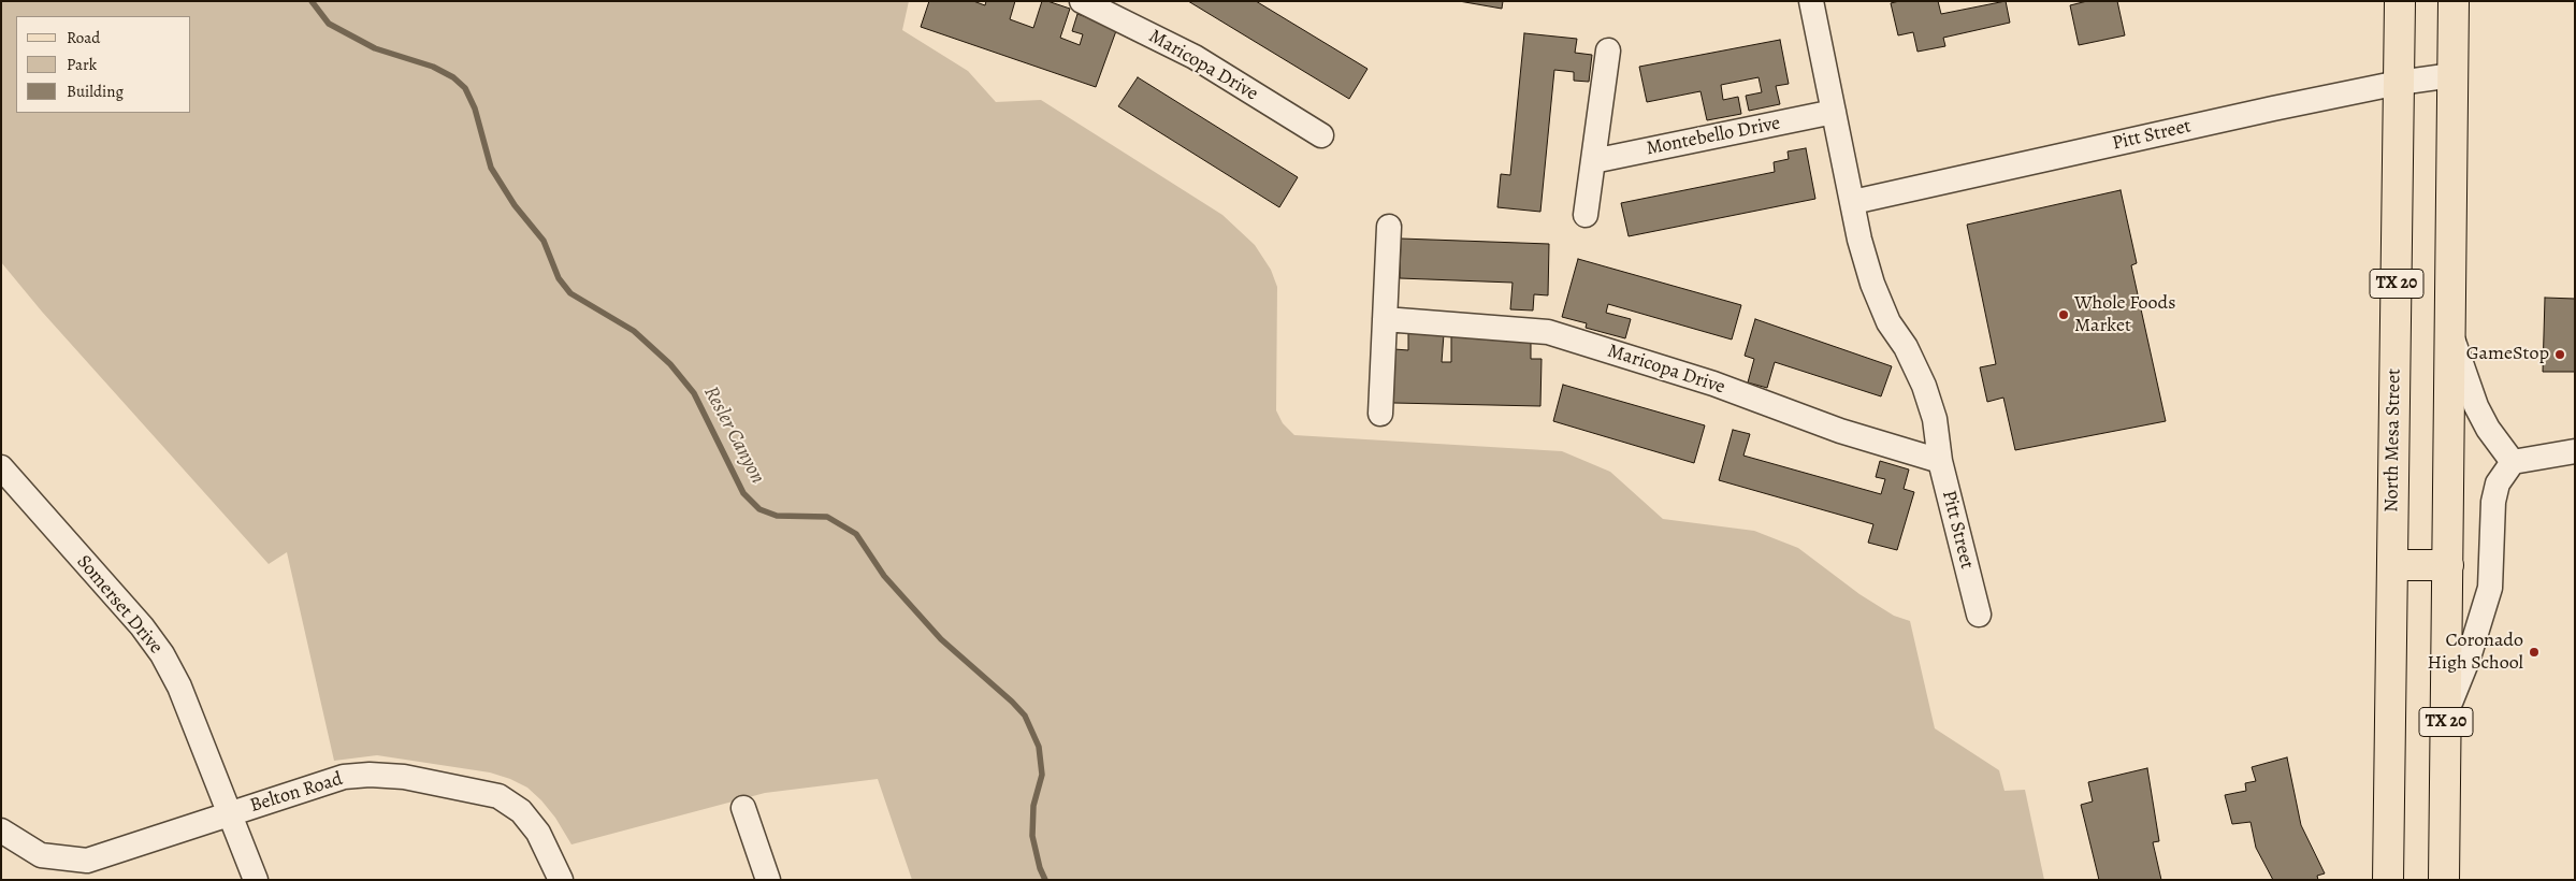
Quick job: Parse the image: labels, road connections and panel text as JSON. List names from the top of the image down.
{
  "streets": {
    "main road": ["TX 20", "North Mesa Street"],
    "street": [
      "Maricopa Drive",
      "Pitt Street",
      "Montebello Drive",
      "Somerset Drive",
      "Belton Road"
    ]
  },
  "crossings": [
    ["Maricopa Drive", "Pitt Street"],
    ["Pitt Street", "Montebello Drive"],
    ["Pitt Street", "TX 20"],
    ["Pitt Street", "North Mesa Street"],
    ["Somerset Drive", "Belton Road"]
  ],
  "water": ["Resler Canyon"],
  "places": ["Whole Foods Market", "GameStop", "Coronado High School"],
  "legend": ["Road", "Park", "Building"]
}
